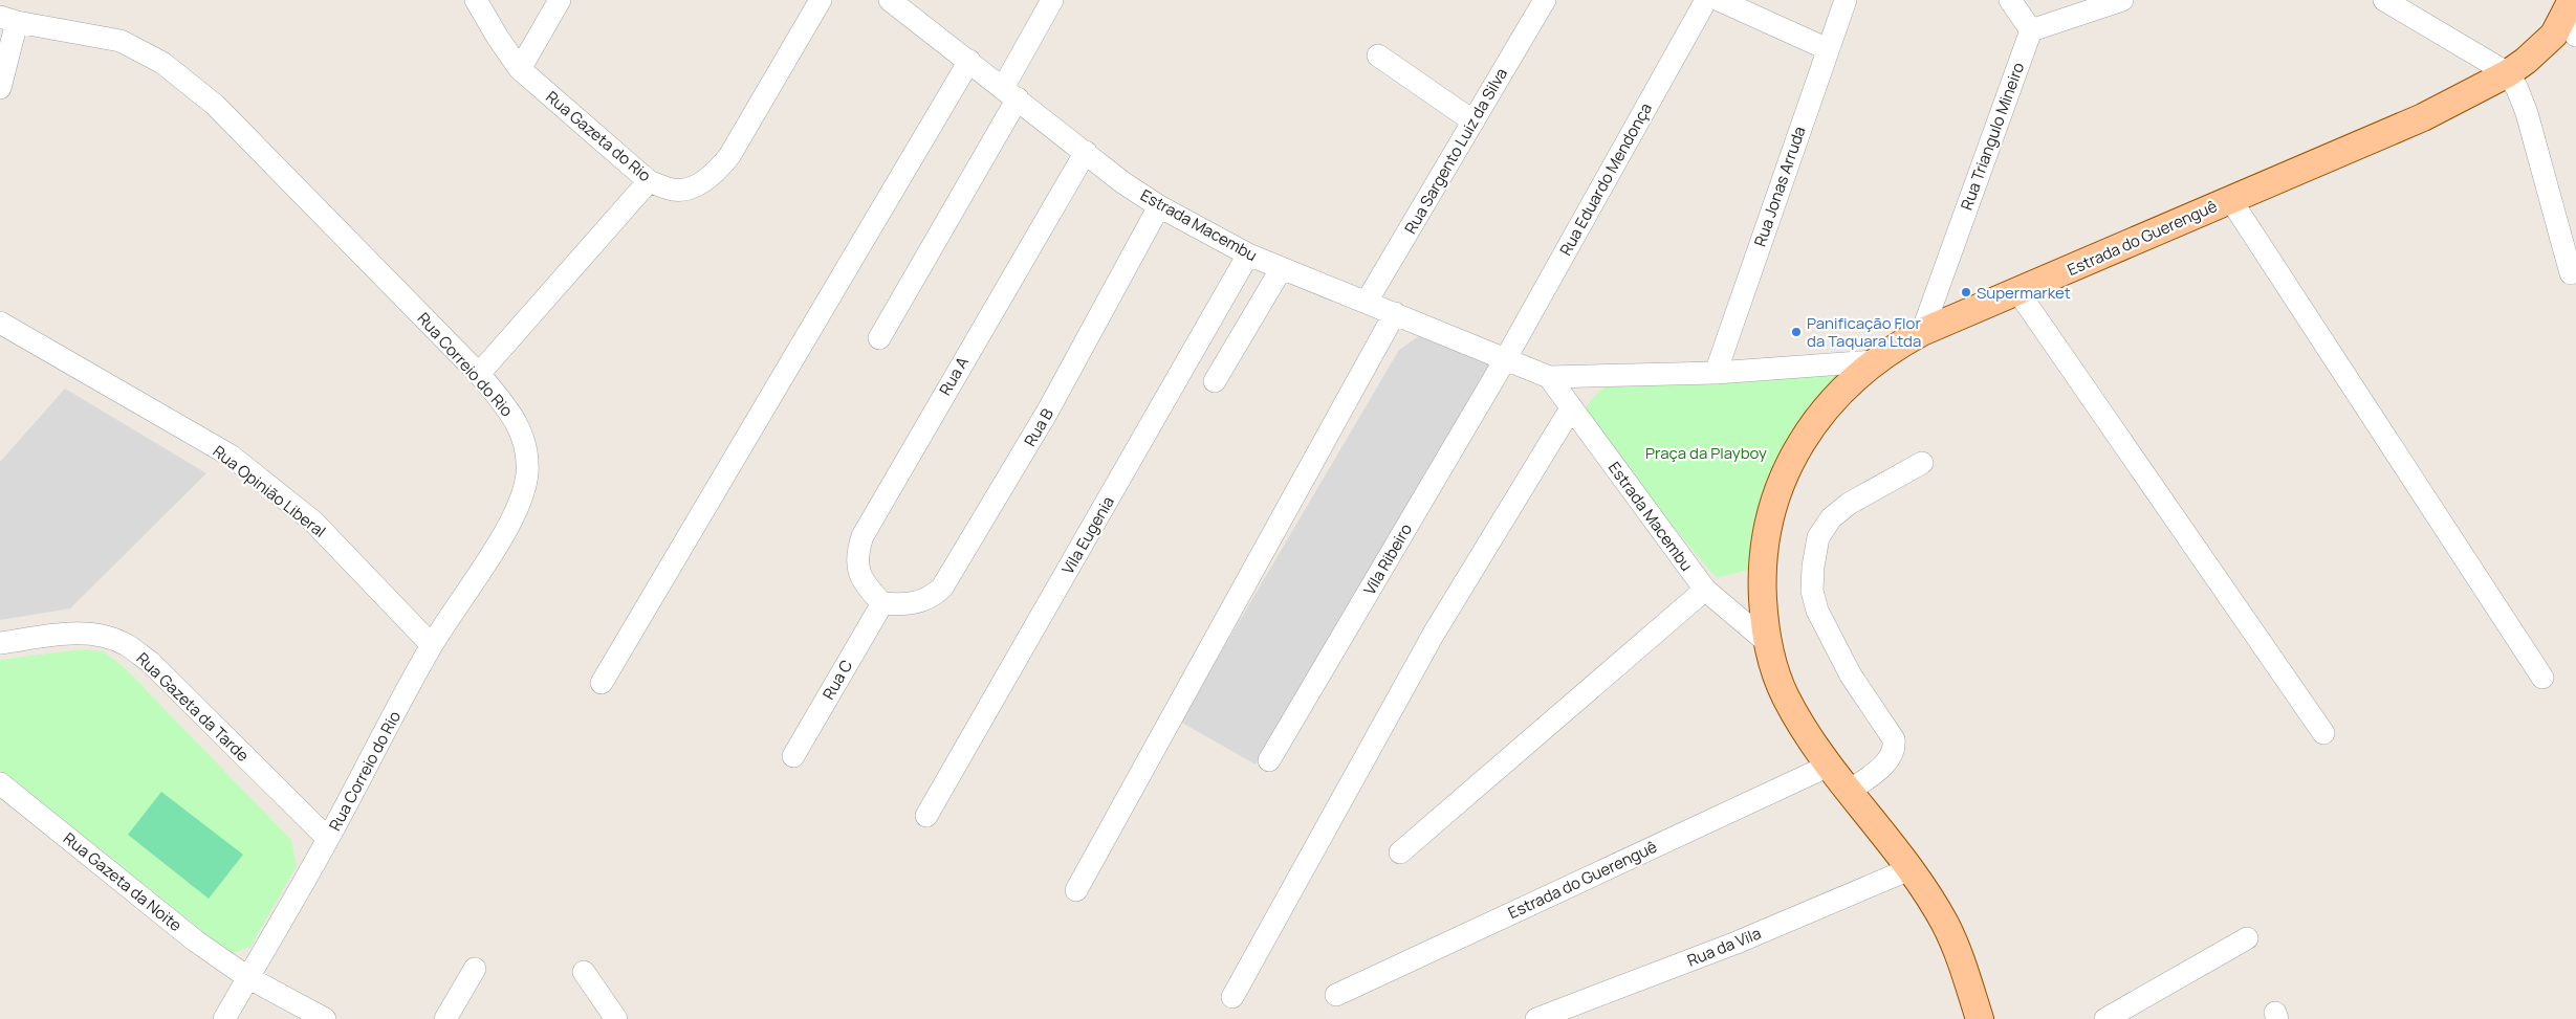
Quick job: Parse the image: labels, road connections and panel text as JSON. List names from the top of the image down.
{
  "streets": {
    "main road": ["Estrada do Guerenguê"],
    "street": [
      "Rua Gazeta do Rio",
      "Rua Triangulo Mineiro",
      "Rua Sargento Luiz da Silva",
      "Rua Eduardo Mendonça",
      "Rua Jonas Arruda",
      "Estrada Macembu",
      "Rua Correio do Rio",
      "Rua A",
      "Rua B",
      "Rua Opinião Liberal",
      "Vila Eugenia",
      "Vila Ribeiro",
      "Rua C",
      "Rua Gazeta da Tarde",
      "Rua Gazeta da Noite",
      "Rua da Vila"
    ]
  },
  "crossings": [
    ["Rua Triangulo Mineiro", "Estrada do Guerenguê"],
    ["Rua Sargento Luiz da Silva", "Estrada Macembu"],
    ["Rua Eduardo Mendonça", "Estrada Macembu"],
    ["Rua Eduardo Mendonça", "Vila Ribeiro"],
    ["Rua Jonas Arruda", "Estrada Macembu"],
    ["Estrada Macembu", "Estrada do Guerenguê"],
    ["Estrada Macembu", "Rua A"],
    ["Estrada Macembu", "Rua B"],
    ["Estrada Macembu", "Vila Eugenia"],
    ["Estrada Macembu", "Vila Ribeiro"],
    ["Estrada do Guerenguê", "Rua da Vila"],
    ["Rua Correio do Rio", "Rua Opinião Liberal"],
    ["Rua Correio do Rio", "Rua Gazeta da Tarde"],
    ["Rua Correio do Rio", "Rua Gazeta da Noite"],
    ["Rua A", "Rua B"],
    ["Rua A", "Rua C"],
    ["Rua B", "Rua C"]
  ],
  "parks": ["Praça da Playboy"],
  "places": ["Supermarket", "Panificação Flor da Taquara Ltda"]
}
